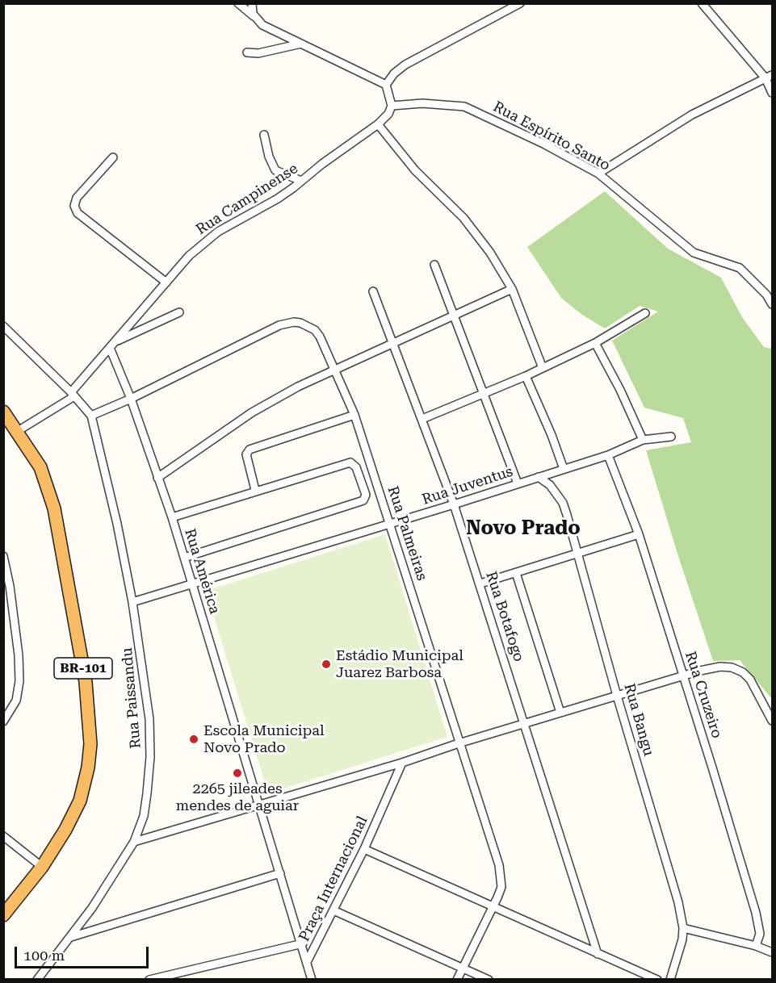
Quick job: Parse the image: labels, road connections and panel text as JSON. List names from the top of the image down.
{
  "streets": {
    "highway": ["BR-101"],
    "street": [
      "Rua Espírito Santo",
      "Rua Campinense",
      "Rua Juventus",
      "Rua Palmeiras",
      "Rua América",
      "Rua Botafogo",
      "Rua Cruzeiro",
      "Rua Paissandu",
      "Rua Bangu",
      "Praça Internacional"
    ]
  },
  "crossings": [
    ["Rua Espírito Santo", "Rua Campinense"],
    ["Rua Campinense", "Rua América"],
    ["Rua Campinense", "BR-101"],
    ["Rua Juventus", "Rua Palmeiras"],
    ["Rua Juventus", "Rua América"],
    ["Rua Juventus", "Rua Botafogo"],
    ["Rua Juventus", "Rua Cruzeiro"],
    ["Rua Juventus", "Rua Paissandu"],
    ["Rua Juventus", "Rua Bangu"],
    ["Rua Palmeiras", "Rua América"],
    ["Rua Palmeiras", "Rua Paissandu"],
    ["Rua América", "Praça Internacional"]
  ],
  "districts": ["Novo Prado"],
  "places": ["Estádio Municipal Juarez Barbosa", "Escola Municipal Novo Prado", "2265 jileades mendes de aguiar"],
  "scale_bar": "100 m"
}
